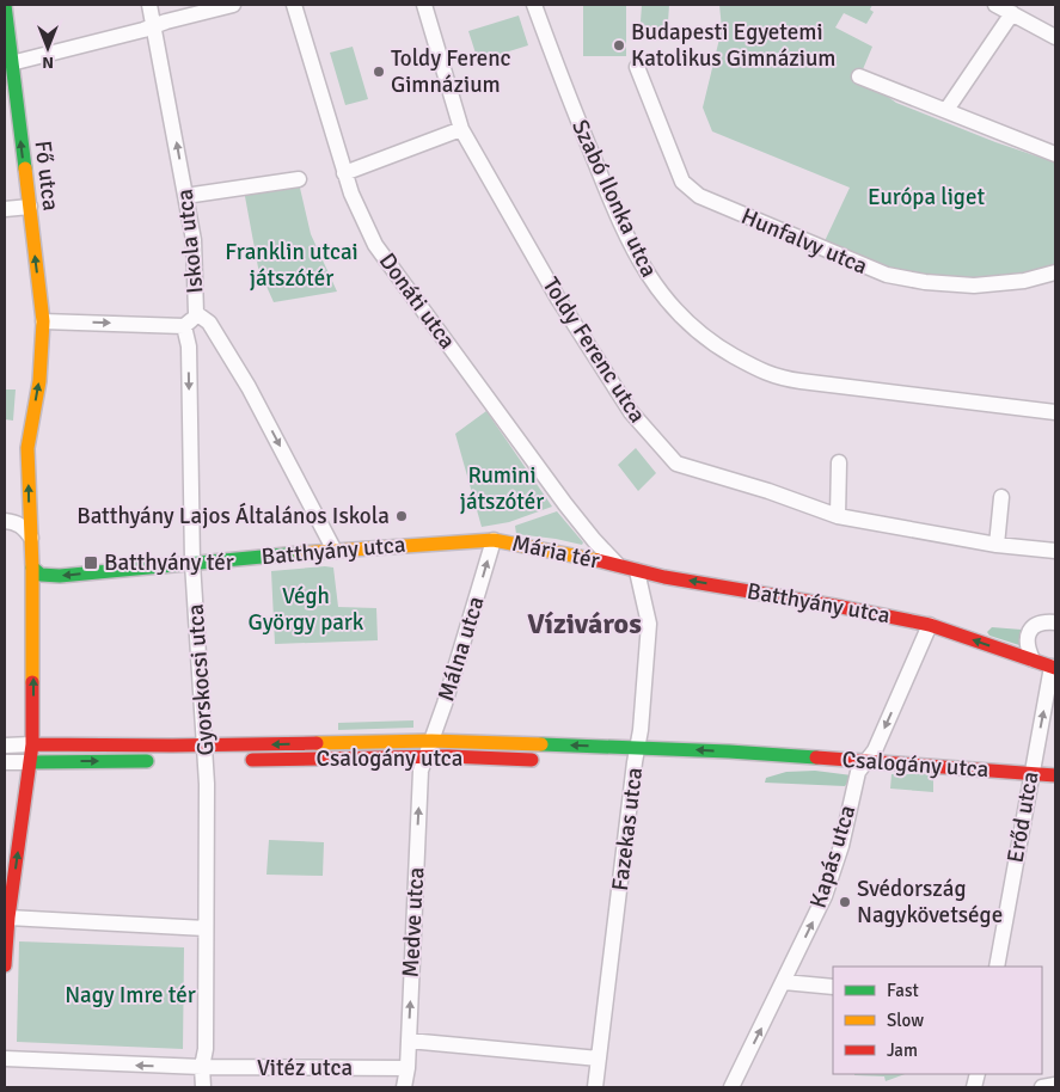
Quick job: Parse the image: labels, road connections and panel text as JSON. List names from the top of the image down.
{
  "streets": {
    "street": [
      "Fő utca",
      "Szabó Ilonka utca",
      "Iskola utca",
      "Hunfalvy utca",
      "Donáti utca",
      "Toldy Ferenc utca",
      "Batthyány utca",
      "Mária tér",
      "Málna utca",
      "Gyorskocsi utca",
      "Csalogány utca",
      "Erőd utca",
      "Fazekas utca",
      "Kapás utca",
      "Medve utca",
      "Vitéz utca"
    ]
  },
  "crossings": [
    ["Iskola utca", "Batthyány utca"],
    ["Donáti utca", "Mária tér"],
    ["Batthyány utca", "Mária tér"],
    ["Batthyány utca", "Málna utca"],
    ["Batthyány utca", "Gyorskocsi utca"],
    ["Batthyány utca", "Erőd utca"],
    ["Batthyány utca", "Fazekas utca"],
    ["Batthyány utca", "Kapás utca"],
    ["Mária tér", "Málna utca"],
    ["Mária tér", "Fazekas utca"],
    ["Málna utca", "Csalogány utca"],
    ["Málna utca", "Medve utca"],
    ["Gyorskocsi utca", "Csalogány utca"],
    ["Csalogány utca", "Erőd utca"],
    ["Csalogány utca", "Fazekas utca"],
    ["Csalogány utca", "Kapás utca"],
    ["Csalogány utca", "Medve utca"],
    ["Medve utca", "Vitéz utca"]
  ],
  "one_way": [
    "Fő utca",
    "Batthyány utca",
    "Málna utca",
    "Gyorskocsi utca",
    "Erőd utca",
    "Medve utca"
  ],
  "districts": ["Víziváros"],
  "parks": [
    "Európa liget",
    "Franklin utcai játszótér",
    "Rumini játszótér",
    "Végh György park",
    "Nagy Imre tér"
  ],
  "places": {
    "other": [
      "Budapesti Egyetemi Katolikus Gimnázium",
      "Toldy Ferenc Gimnázium",
      "Batthyány Lajos Általános Iskola",
      "Svédország Nagykövetsége"
    ],
    "transit": ["Batthyány tér"]
  },
  "legend": ["Fast", "Slow", "Jam"],
  "north": "bottom"
}
